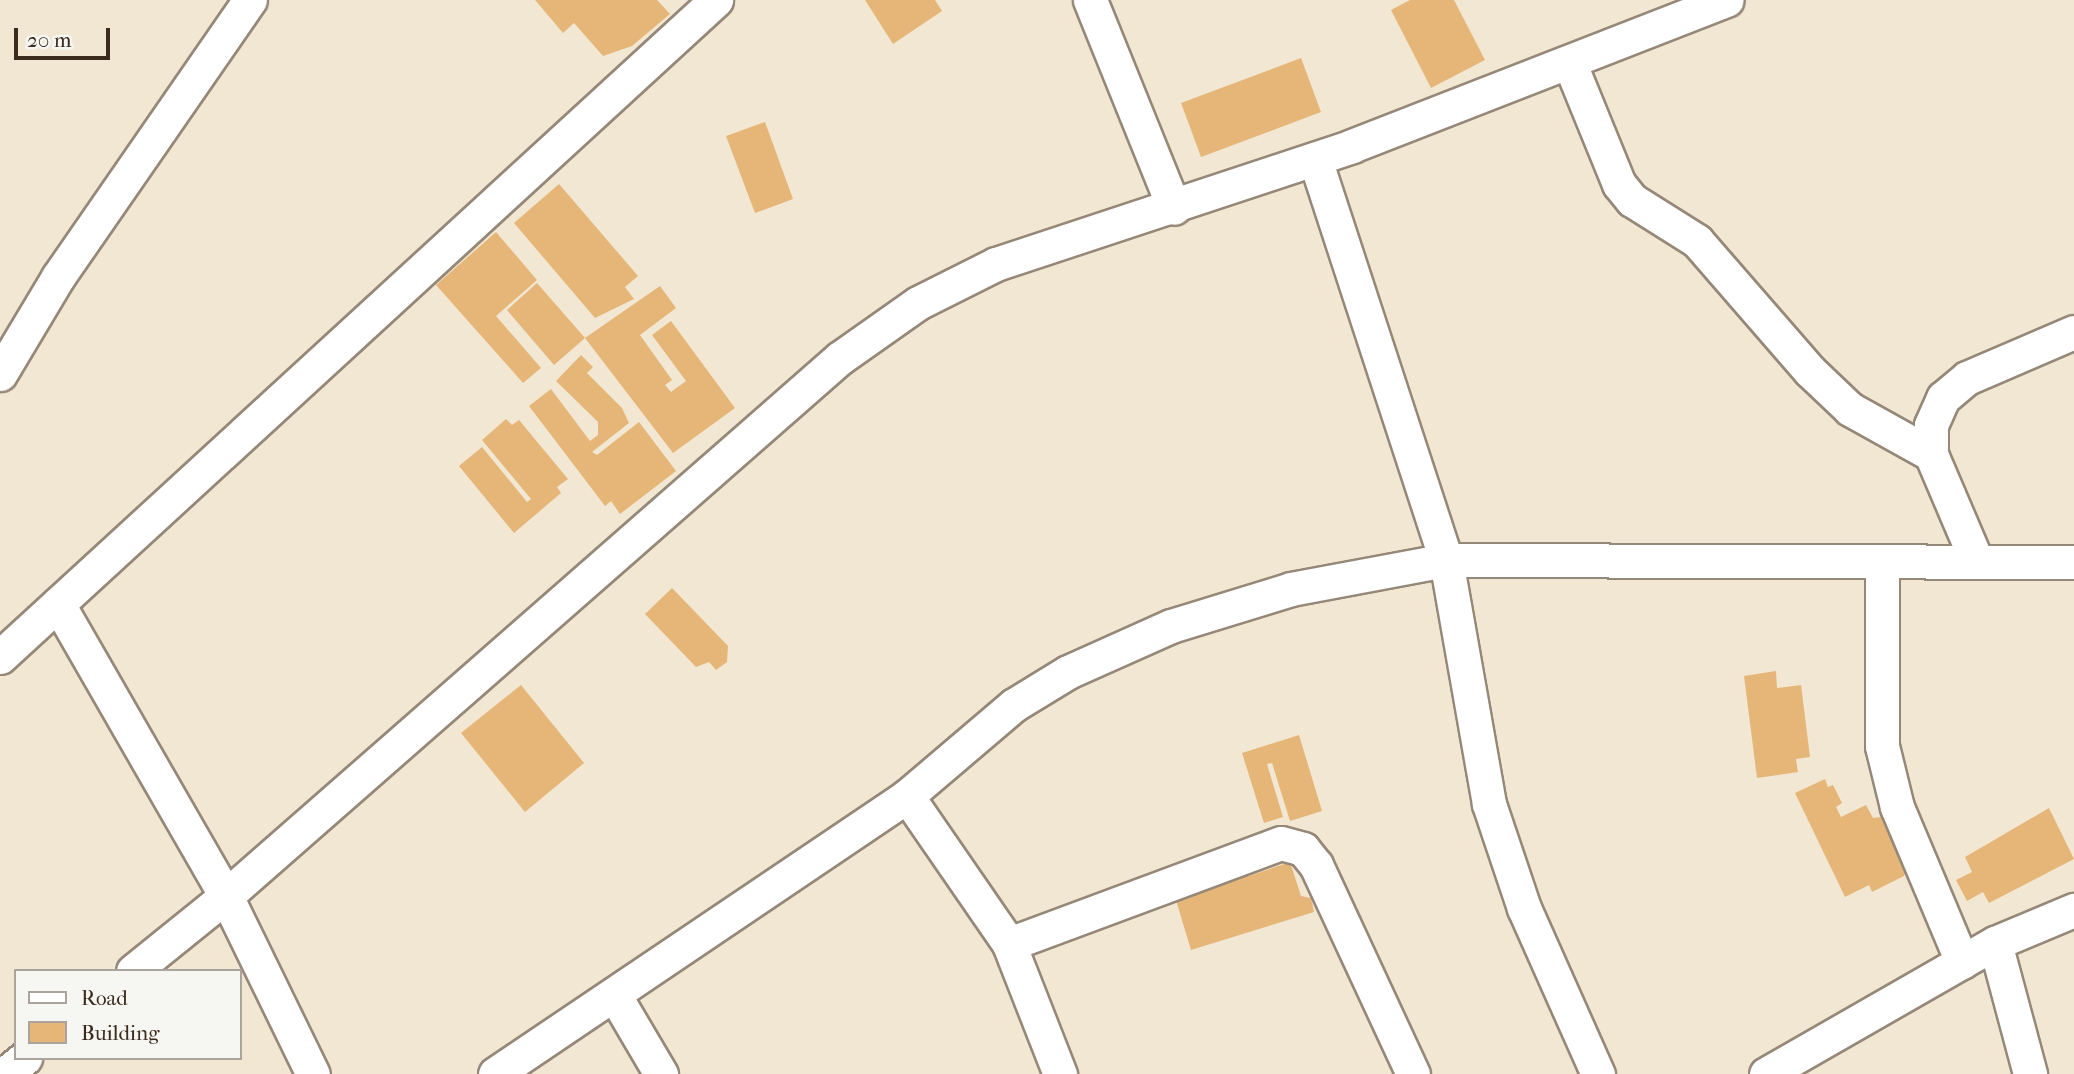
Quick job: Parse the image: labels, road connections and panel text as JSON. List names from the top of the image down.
{
  "legend": ["Road", "Building"],
  "scale_bar": "20 m"
}
